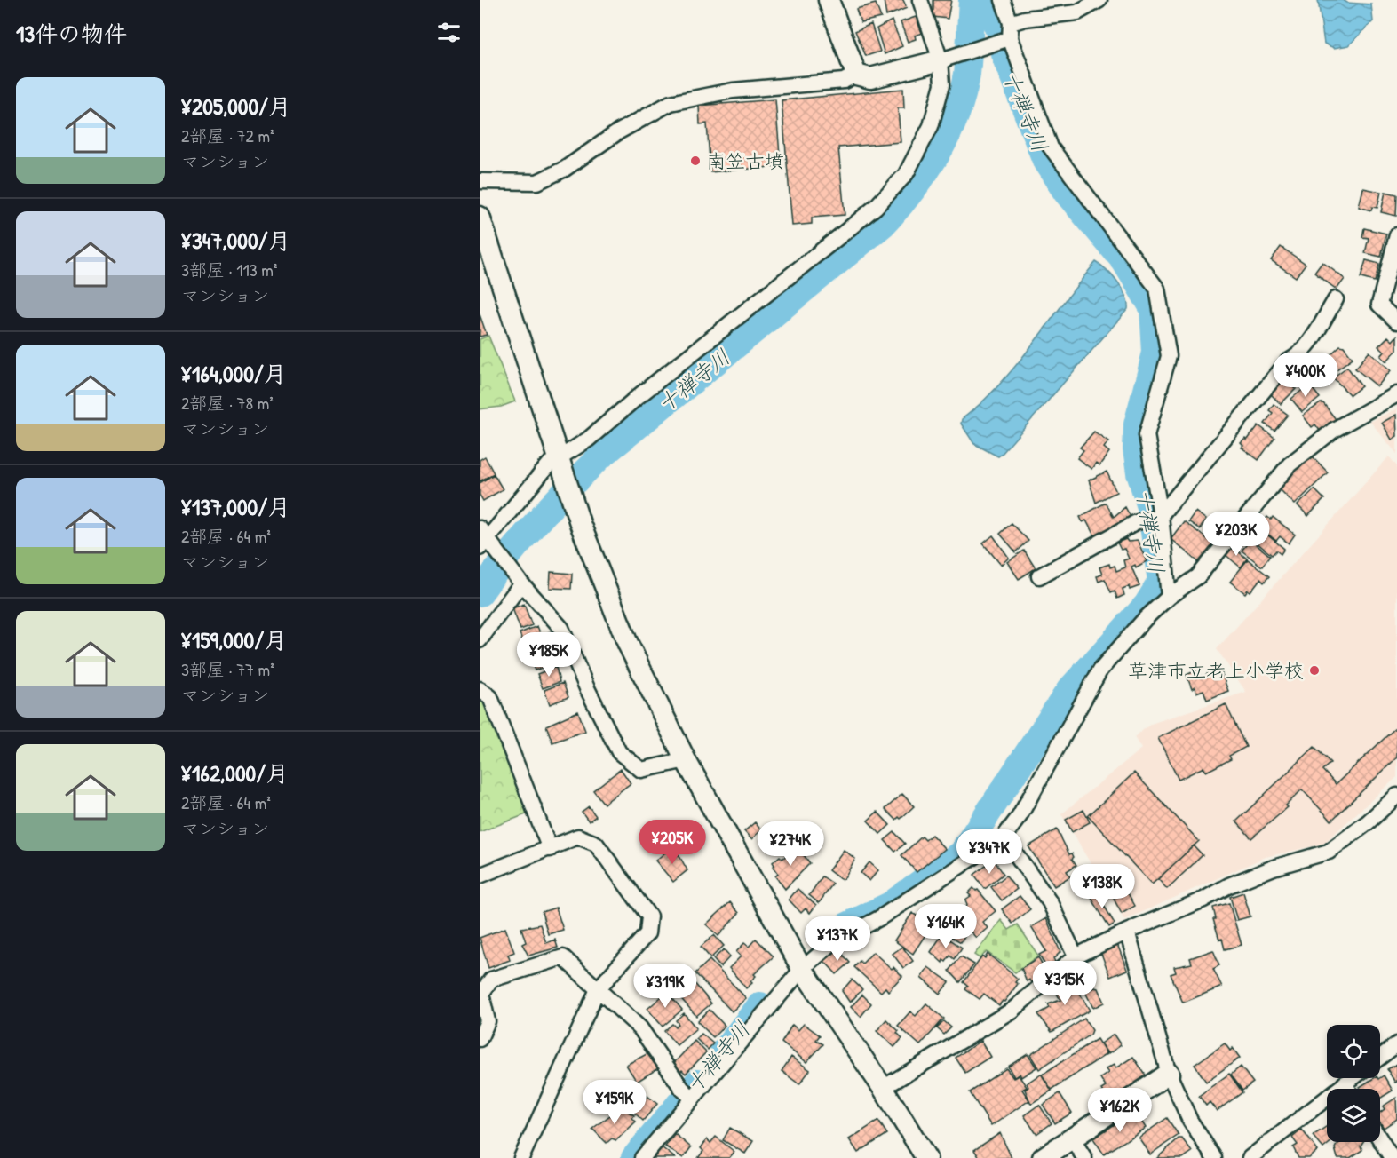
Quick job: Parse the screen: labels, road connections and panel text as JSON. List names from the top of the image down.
{
  "water": ["十禅寺川"],
  "places": ["南笠古墳", "草津市立老上小学校"],
  "page": {
    "heading": "13件の物件",
    "list": [
      {
        "name": "¥205,000/月",
        "note": "2部屋 · 72 m² · マンション"
      },
      {
        "name": "¥347,000/月",
        "note": "3部屋 · 113 m² · マンション"
      },
      {
        "name": "¥164,000/月",
        "note": "2部屋 · 78 m² · マンション"
      },
      {
        "name": "¥137,000/月",
        "note": "2部屋 · 64 m² · マンション"
      },
      {
        "name": "¥159,000/月",
        "note": "3部屋 · 77 m² · マンション"
      },
      {
        "name": "¥162,000/月",
        "note": "2部屋 · 64 m² · マンション"
      }
    ],
    "price": [
      "¥400K",
      "¥203K",
      "¥185K",
      "¥205K",
      "¥274K",
      "¥347K",
      "¥138K",
      "¥164K",
      "¥137K",
      "¥315K",
      "¥319K",
      "¥159K",
      "¥162K"
    ]
  }
}
